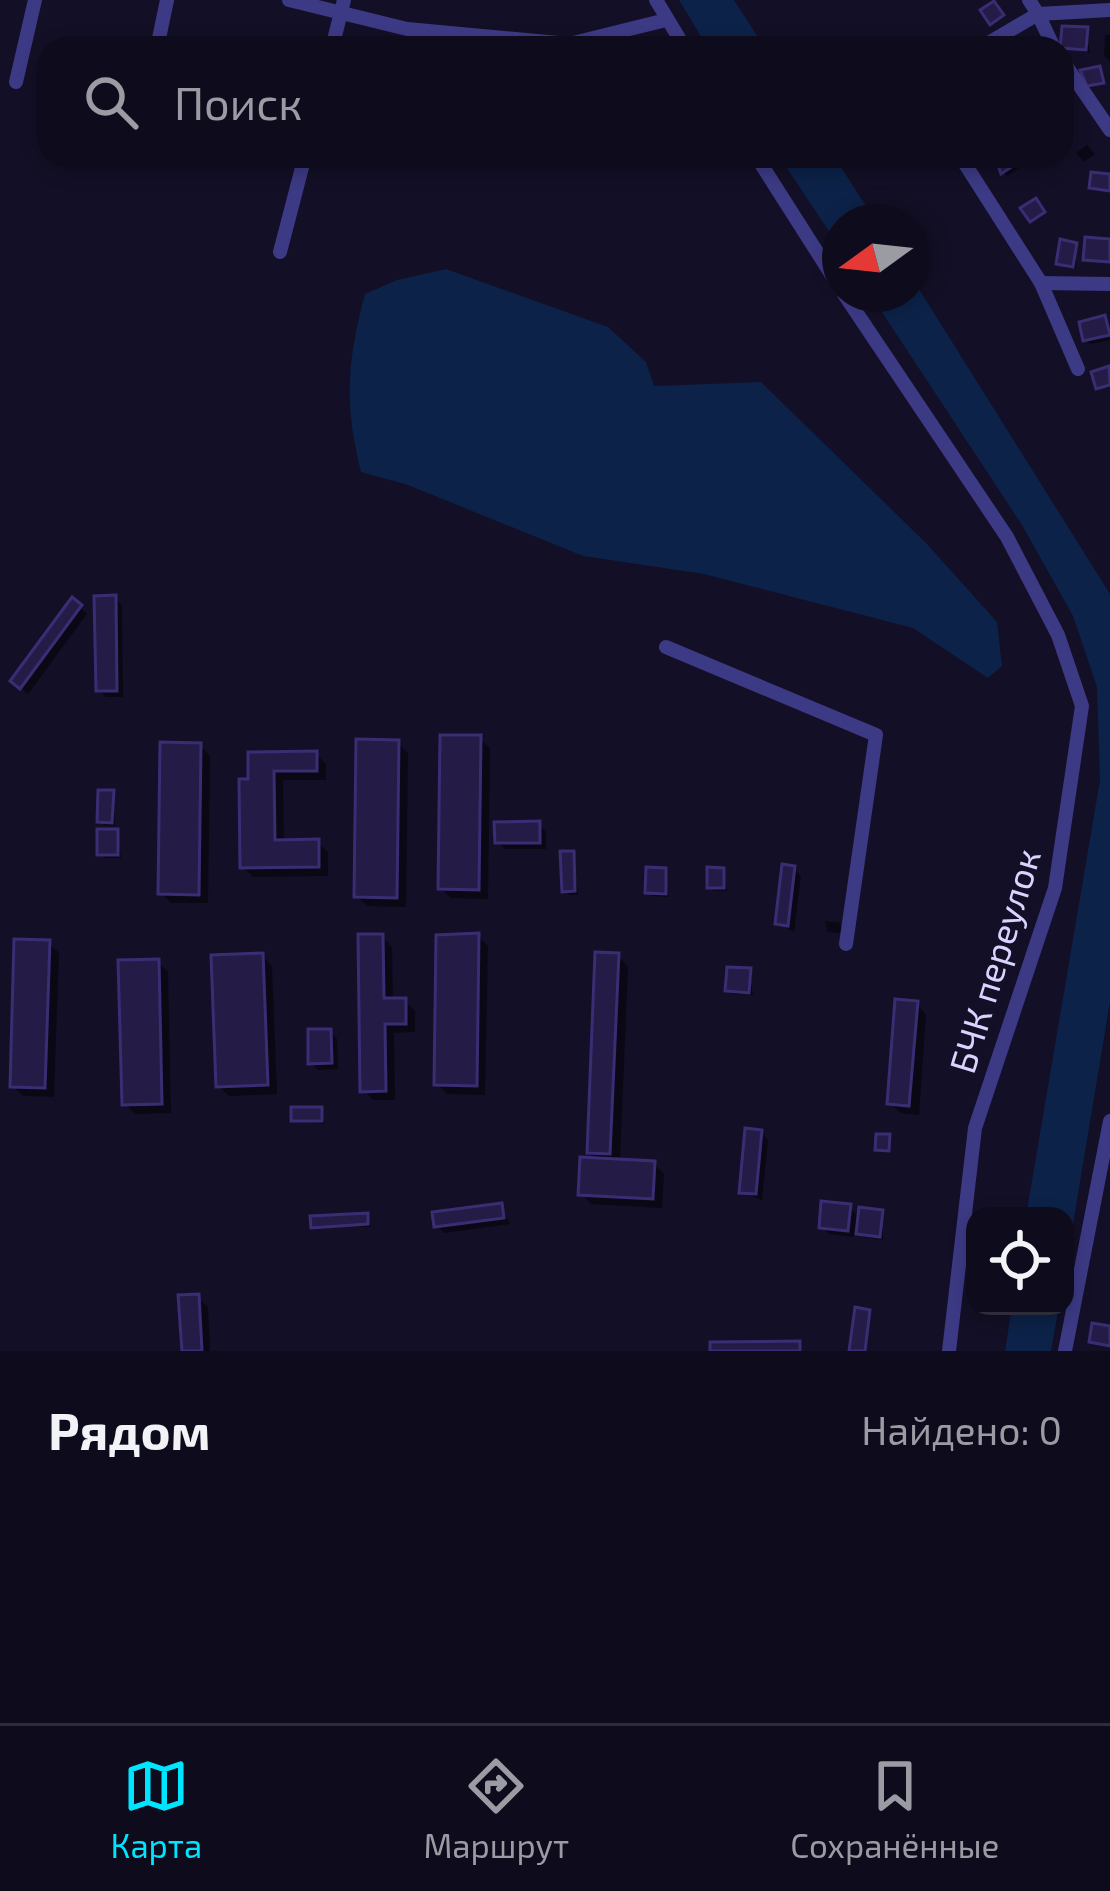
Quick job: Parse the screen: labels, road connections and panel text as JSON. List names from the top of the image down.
{
  "streets": {
    "street": ["БЧК переулок"]
  },
  "north": "left",
  "page": {
    "search": "Поиск",
    "heading": ["Рядом", "Найдено: 0"],
    "nav": ["Карта", "Маршрут", "Сохранённые"]
  }
}
